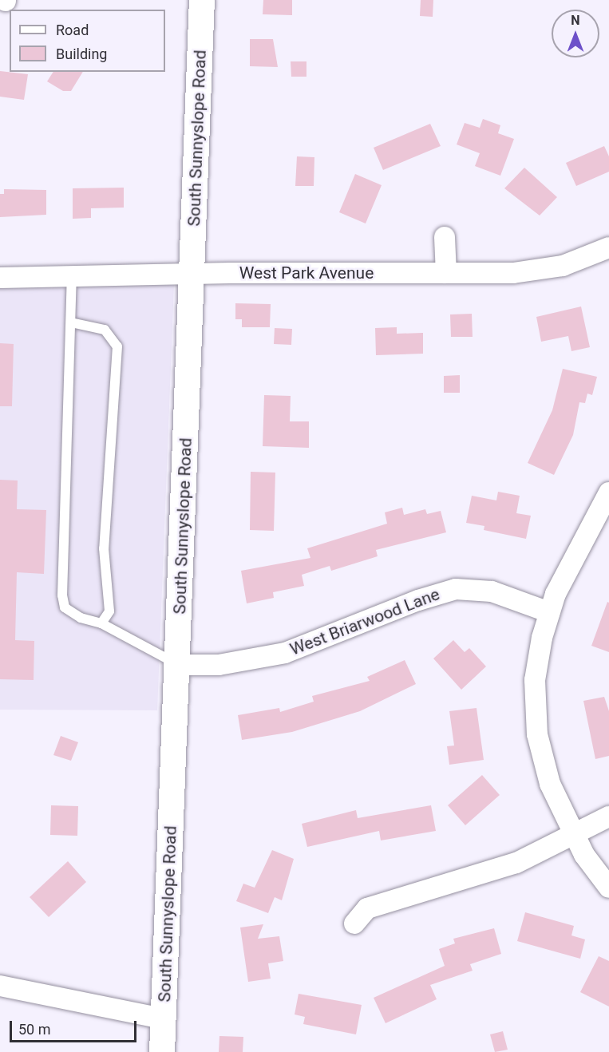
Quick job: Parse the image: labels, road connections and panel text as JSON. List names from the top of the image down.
{
  "streets": {
    "street": ["South Sunnyslope Road", "West Park Avenue", "West Briarwood Lane"]
  },
  "crossings": [
    ["South Sunnyslope Road", "West Park Avenue"],
    ["South Sunnyslope Road", "West Briarwood Lane"]
  ],
  "legend": ["Road", "Building"],
  "scale_bar": "50 m",
  "north": "top"
}
